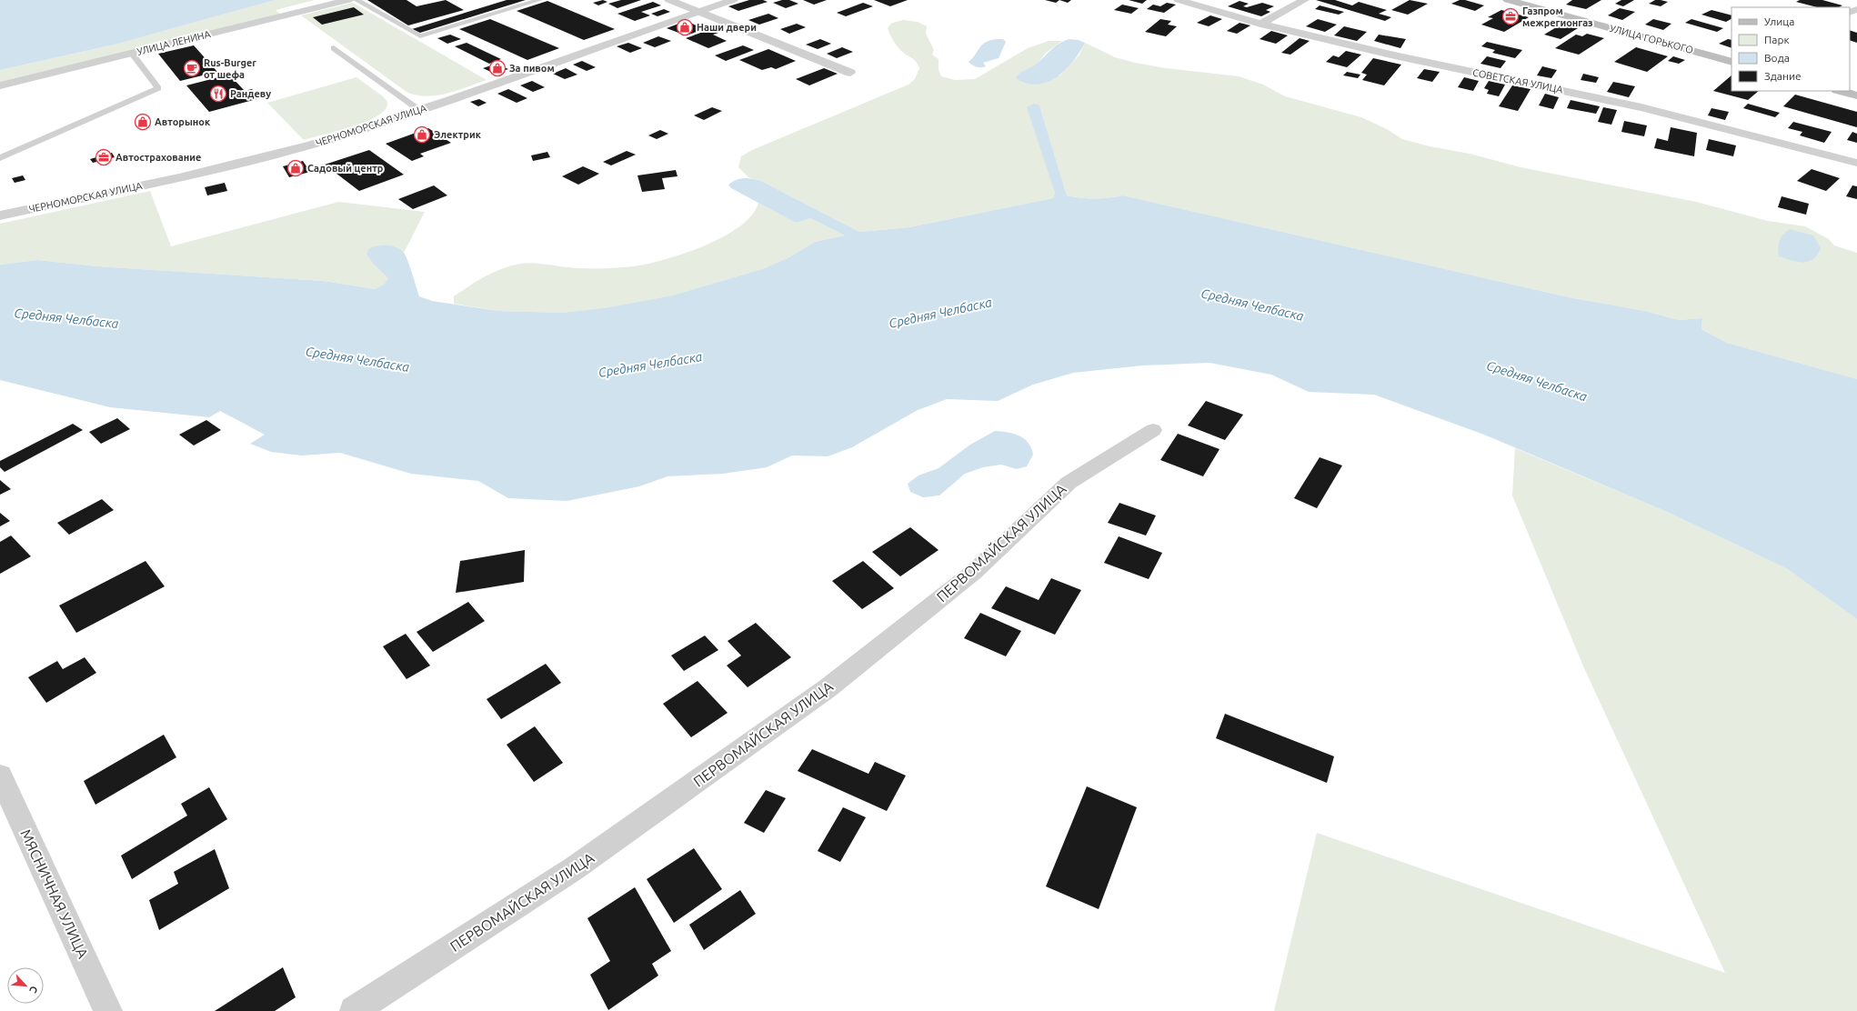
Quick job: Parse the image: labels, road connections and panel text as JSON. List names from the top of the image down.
{
  "streets": {
    "main road": ["УЛИЦА ГОРЬКОГО"],
    "street": [
      "УЛИЦА ЛЕНИНА",
      "СОВЕТСКАЯ УЛИЦА",
      "ЧЕРНОМОРСКАЯ УЛИЦА",
      "ПЕРВОМАЙСКАЯ УЛИЦА",
      "МЯСНИЧНАЯ УЛИЦА"
    ]
  },
  "water": ["Средняя Челбаска"],
  "places": {
    "office": ["Газпром межрегионгаз", "Автострахование"],
    "shop": [
      "Наши двери",
      "За пивом",
      "Авторынок",
      "Электрик",
      "Садовый центр"
    ],
    "cafe": ["Rus-Burger от шефа"],
    "restaurant": ["Рандеву"]
  },
  "legend": [
    "Улица",
    "Парк",
    "Вода",
    "Здание"
  ],
  "north": "bottom right"
}
